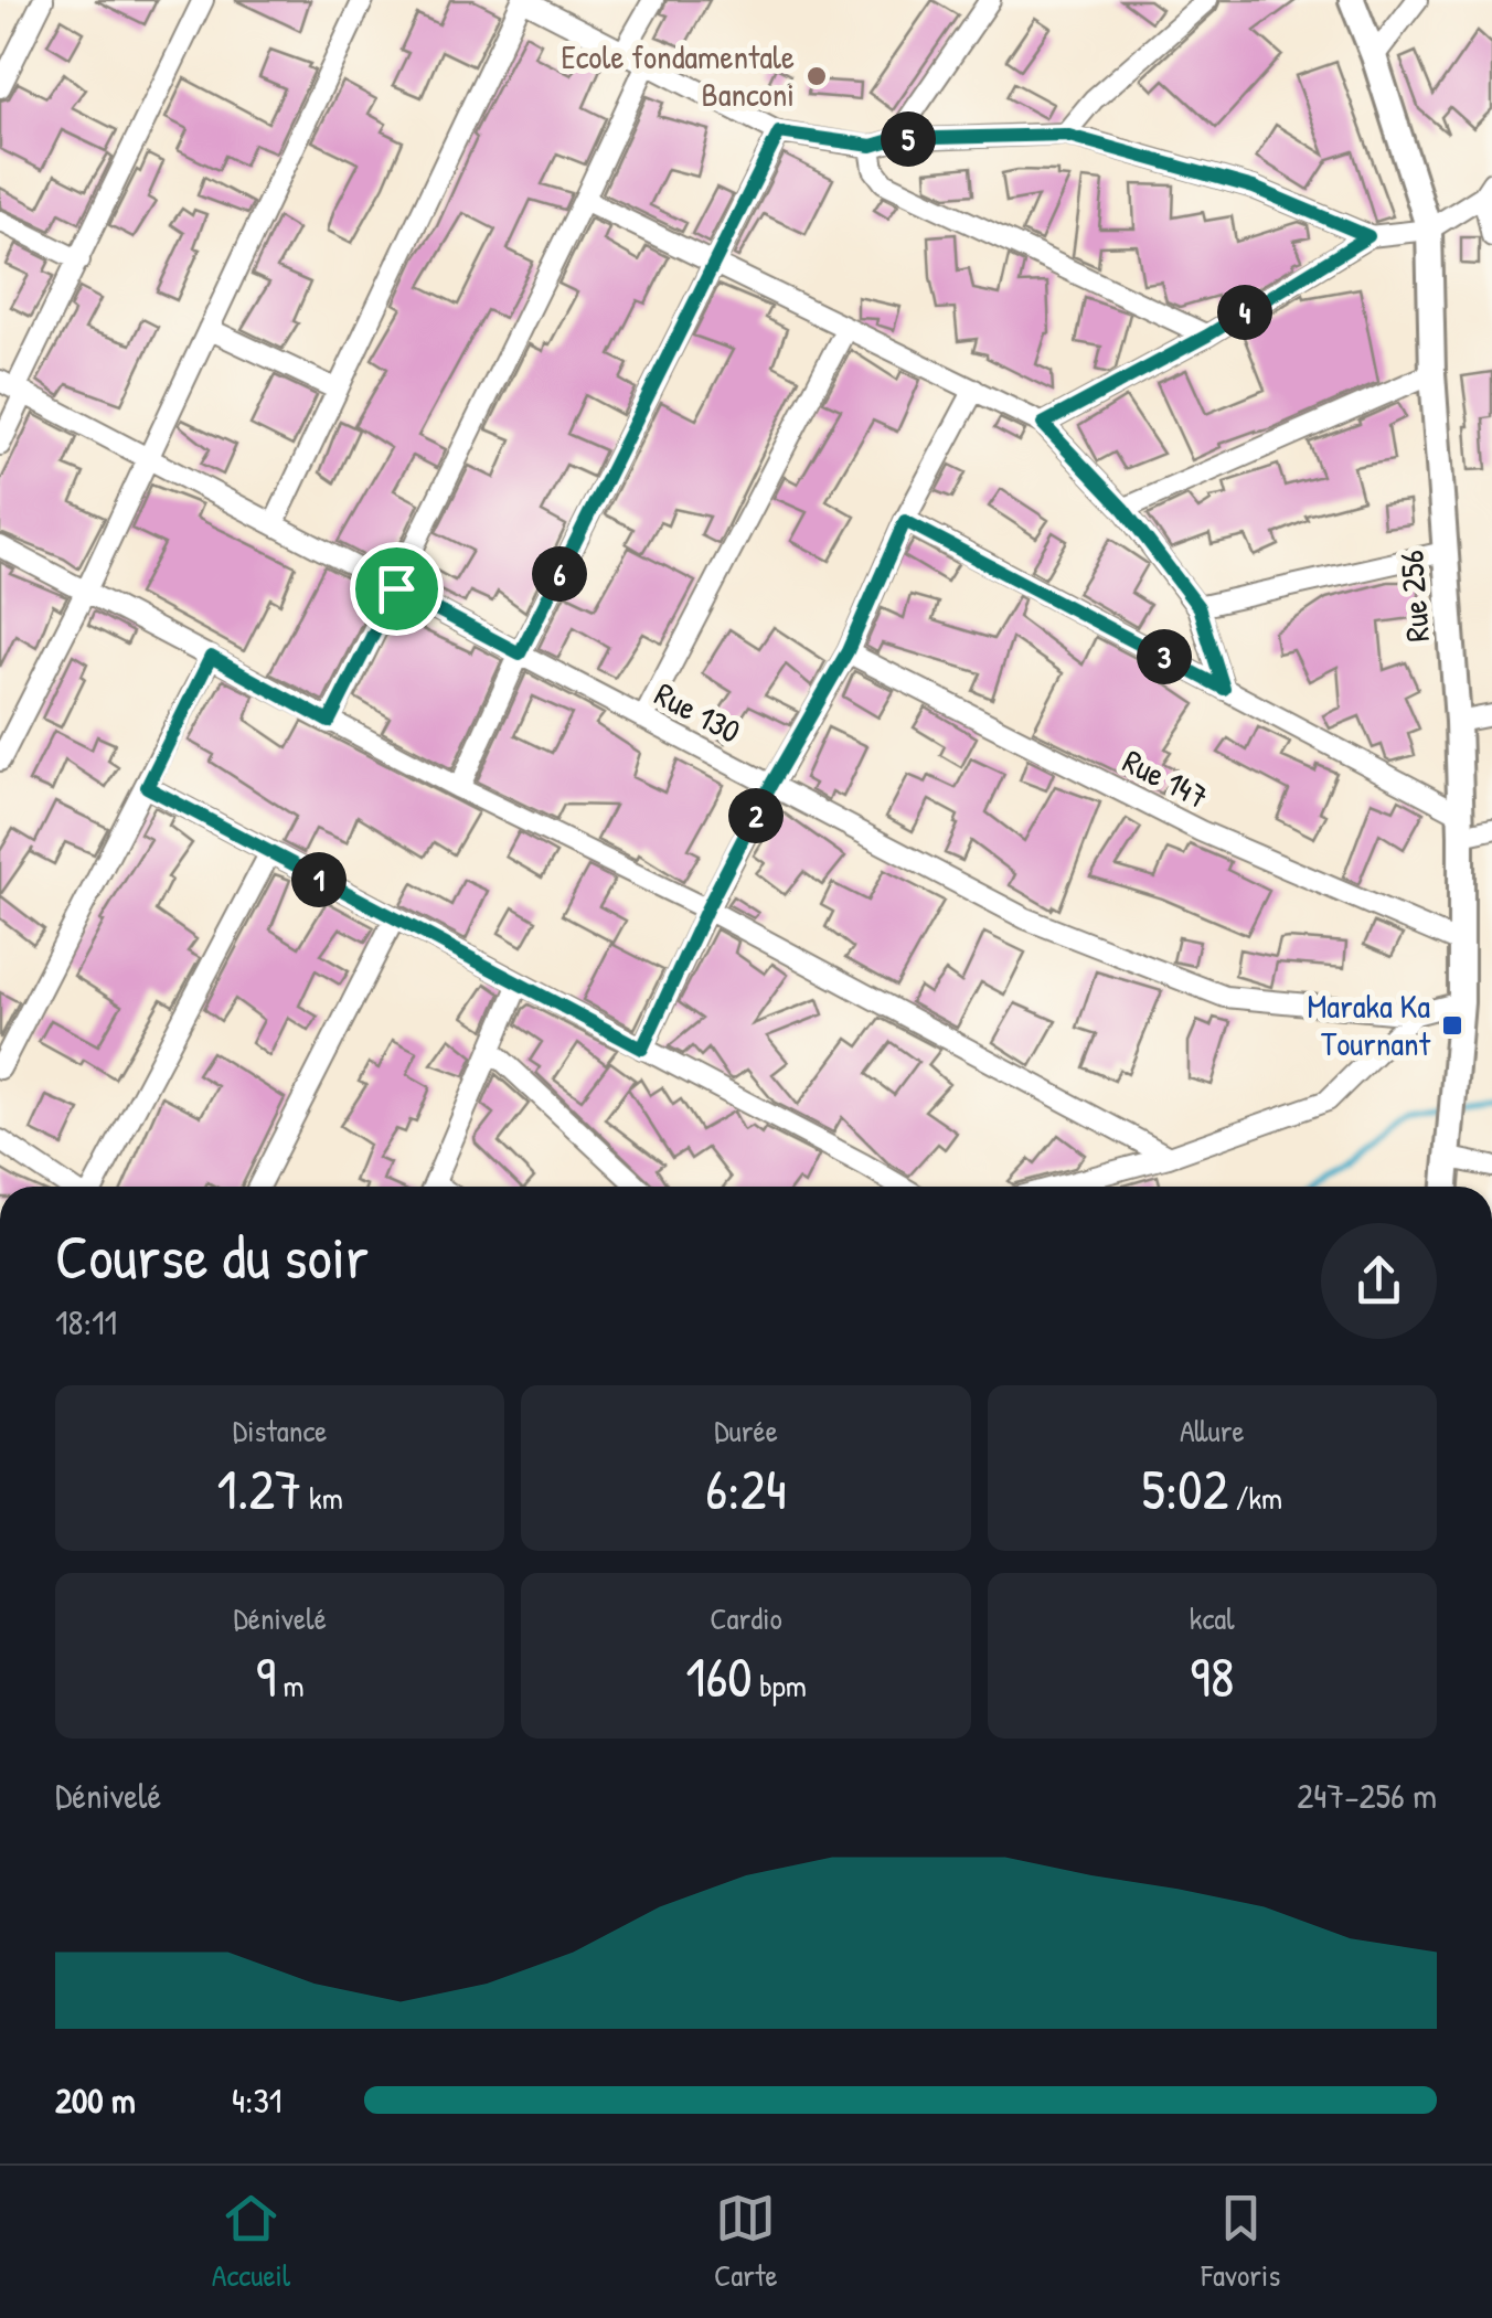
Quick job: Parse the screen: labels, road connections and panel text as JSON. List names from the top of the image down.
{
  "streets": {
    "street": ["Rue 256", "Rue 130", "Rue 147"]
  },
  "crossings": [
    ["Rue 256", "Rue 130"],
    ["Rue 256", "Rue 147"]
  ],
  "places": {
    "other": ["Ecole fondamentale Banconi"],
    "transit": ["Maraka Ka Tournant"]
  },
  "page": {
    "pins": [
      "5",
      "4",
      "6",
      "3",
      "2",
      "1"
    ],
    "heading": ["Course du soir", "18:11"],
    "stats": [
      ["Distance", "1.27 km"],
      ["Durée", "6:24"],
      ["Allure", "5:02 /km"],
      ["Dénivelé", "9 m"],
      ["Cardio", "160 bpm"],
      ["kcal", "98"]
    ],
    "chart": ["Dénivelé", "247–256 m"],
    "list": [
      {
        "name": "200 m",
        "note": "4:31"
      }
    ],
    "tabs": ["Accueil", "Carte", "Favoris"]
  }
}
